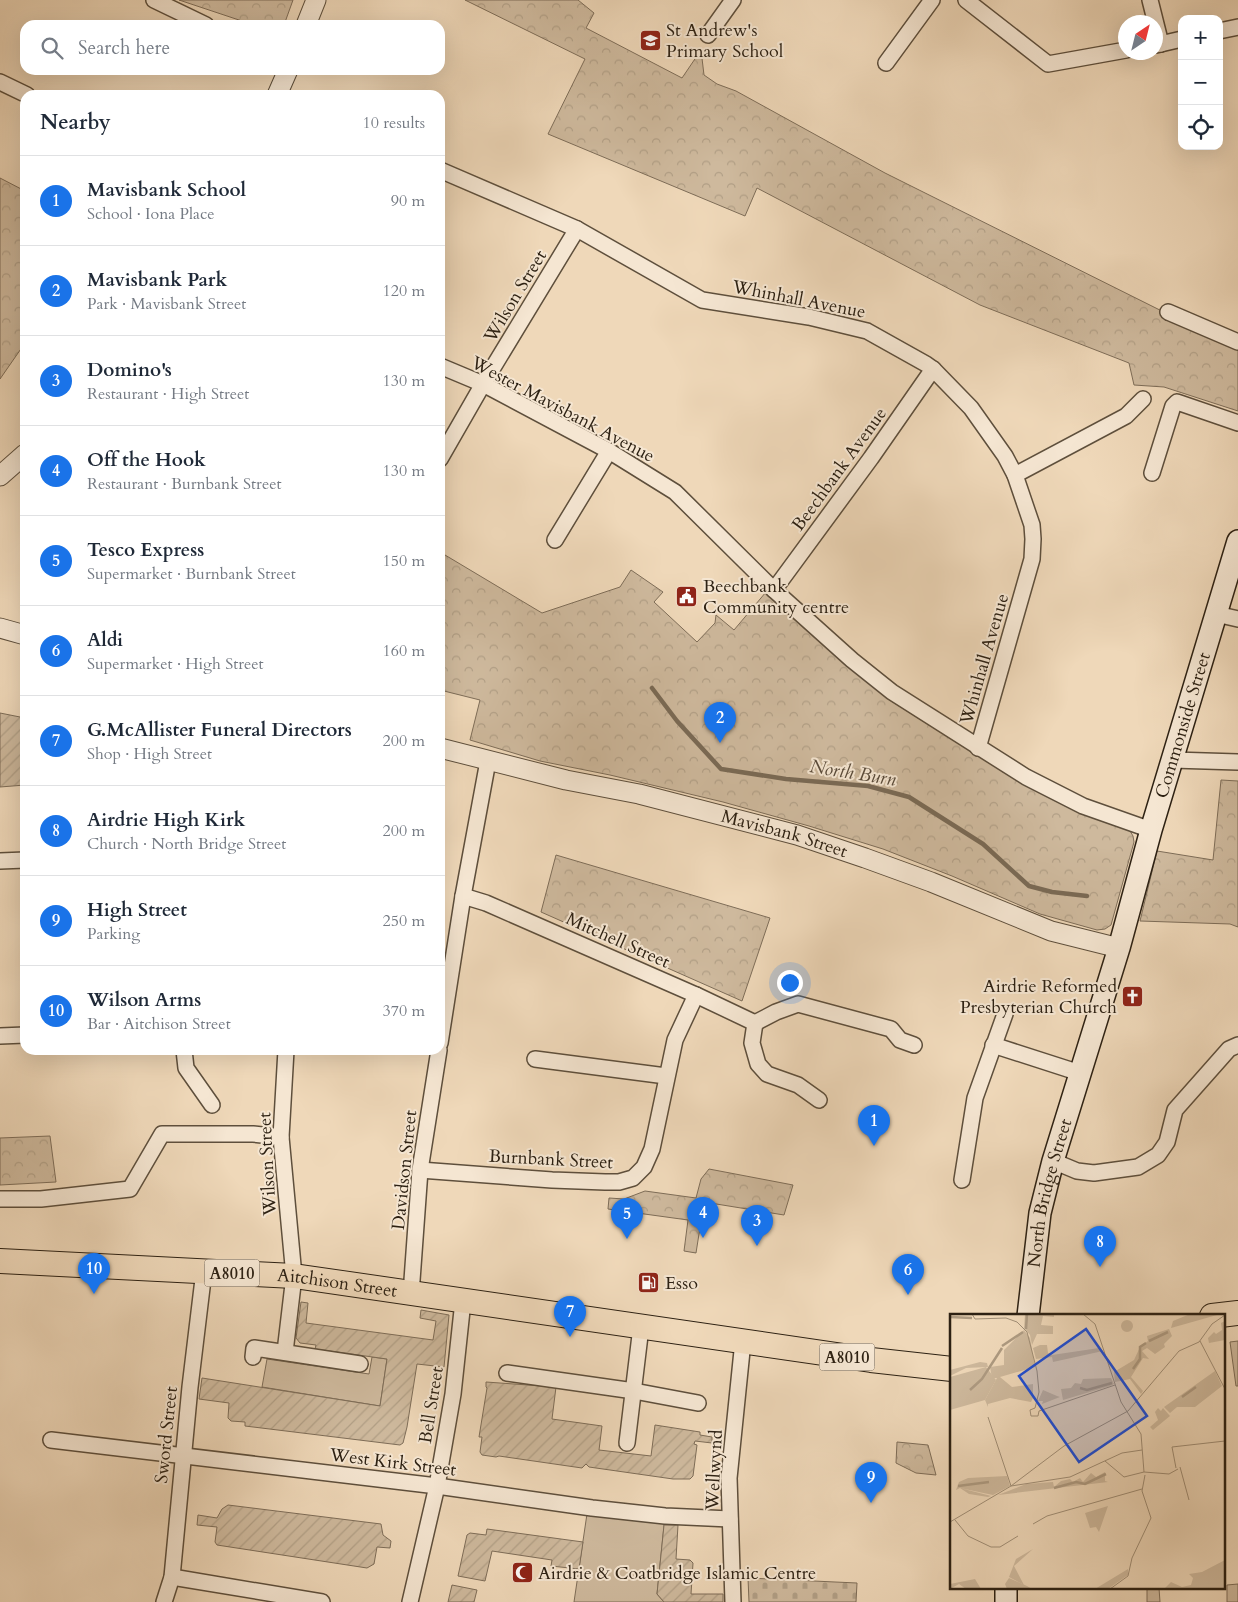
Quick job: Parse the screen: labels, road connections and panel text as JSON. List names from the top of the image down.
{
  "streets": {
    "main road": [
      "Commonside Street",
      "North Bridge Street",
      "A8010",
      "Aitchison Street"
    ],
    "street": [
      "Wilson Street",
      "Whinhall Avenue",
      "Wester Mavisbank Avenue",
      "Beechbank Avenue",
      "Mavisbank Street",
      "Mitchell Street",
      "Burnbank Street",
      "Davidson Street",
      "Bell Street",
      "Sword Street",
      "West Kirk Street",
      "Wellwynd"
    ]
  },
  "crossings": [
    ["Wilson Street", "Whinhall Avenue"],
    ["Wilson Street", "Wester Mavisbank Avenue"],
    ["Wilson Street", "Aitchison Street"],
    ["Whinhall Avenue", "Wester Mavisbank Avenue"],
    ["Whinhall Avenue", "Beechbank Avenue"],
    ["Wester Mavisbank Avenue", "Beechbank Avenue"],
    ["Wester Mavisbank Avenue", "Commonside Street"],
    ["Commonside Street", "North Bridge Street"],
    ["Mavisbank Street", "North Bridge Street"],
    ["Mitchell Street", "Burnbank Street"],
    ["Burnbank Street", "Davidson Street"],
    ["Davidson Street", "Aitchison Street"],
    ["A8010", "Aitchison Street"],
    ["A8010", "Bell Street"],
    ["A8010", "Wellwynd"],
    ["Aitchison Street", "Bell Street"],
    ["Aitchison Street", "Sword Street"],
    ["Bell Street", "West Kirk Street"],
    ["Sword Street", "West Kirk Street"],
    ["West Kirk Street", "Wellwynd"]
  ],
  "water": ["North Burn"],
  "places": {
    "school or university": ["St Andrew's Primary School"],
    "public building": ["Beechbank Community centre"],
    "church": ["Airdrie Reformed Presbyterian Church"],
    "fuel station": ["Esso"],
    "mosque": ["Airdrie & Coatbridge Islamic Centre"]
  },
  "north": "top right",
  "page": {
    "map_buttons": ["+", "−"],
    "search": "Search here",
    "heading": ["Nearby", "10 results"],
    "list": [
      {
        "mark": "1",
        "name": "Mavisbank School",
        "note": "School · Iona Place",
        "value": "90 m"
      },
      {
        "mark": "2",
        "name": "Mavisbank Park",
        "note": "Park · Mavisbank Street",
        "value": "120 m"
      },
      {
        "mark": "3",
        "name": "Domino's",
        "note": "Restaurant · High Street",
        "value": "130 m"
      },
      {
        "mark": "4",
        "name": "Off the Hook",
        "note": "Restaurant · Burnbank Street",
        "value": "130 m"
      },
      {
        "mark": "5",
        "name": "Tesco Express",
        "note": "Supermarket · Burnbank Street",
        "value": "150 m"
      },
      {
        "mark": "6",
        "name": "Aldi",
        "note": "Supermarket · High Street",
        "value": "160 m"
      },
      {
        "mark": "7",
        "name": "G.McAllister Funeral Directors",
        "note": "Shop · High Street",
        "value": "200 m"
      },
      {
        "mark": "8",
        "name": "Airdrie High Kirk",
        "note": "Church · North Bridge Street",
        "value": "200 m"
      },
      {
        "mark": "9",
        "name": "High Street",
        "note": "Parking",
        "value": "250 m"
      },
      {
        "mark": "10",
        "name": "Wilson Arms",
        "note": "Bar · Aitchison Street",
        "value": "370 m"
      }
    ],
    "pins": [
      "2",
      "1",
      "4",
      "5",
      "3",
      "8",
      "10",
      "6",
      "7",
      "9"
    ]
  }
}
